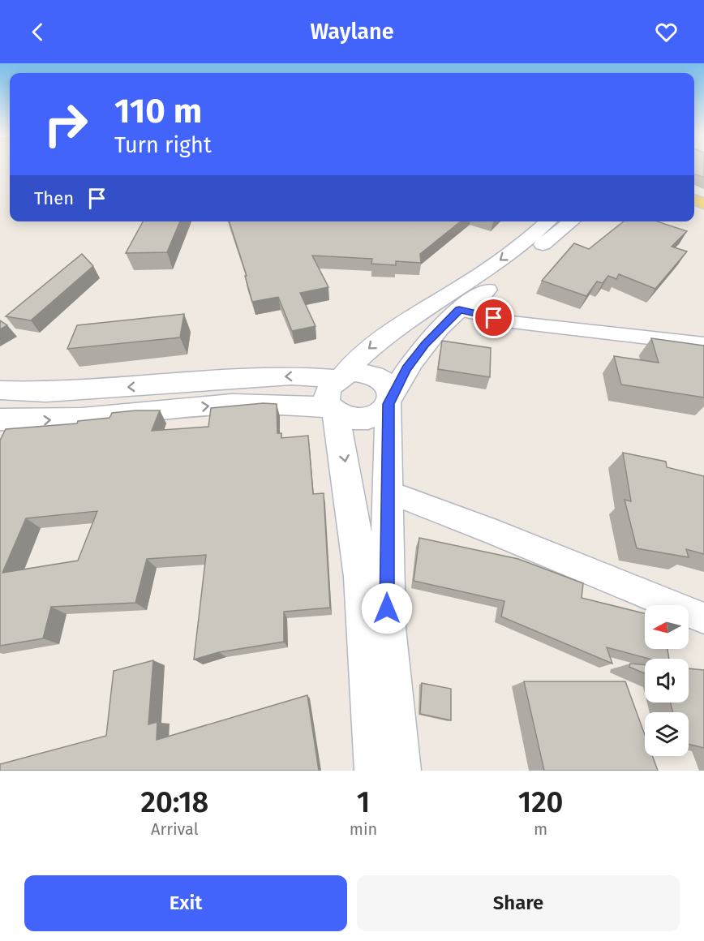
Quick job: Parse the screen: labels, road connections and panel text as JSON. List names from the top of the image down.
{
  "north": "left",
  "page": {
    "header": "Waylane",
    "turn": ["110 m", "Turn right"],
    "then": "Then",
    "eta": [
      "20:18",
      "Arrival",
      "1",
      "min",
      "120",
      "m"
    ],
    "buttons": ["Exit", "Share"]
  }
}
